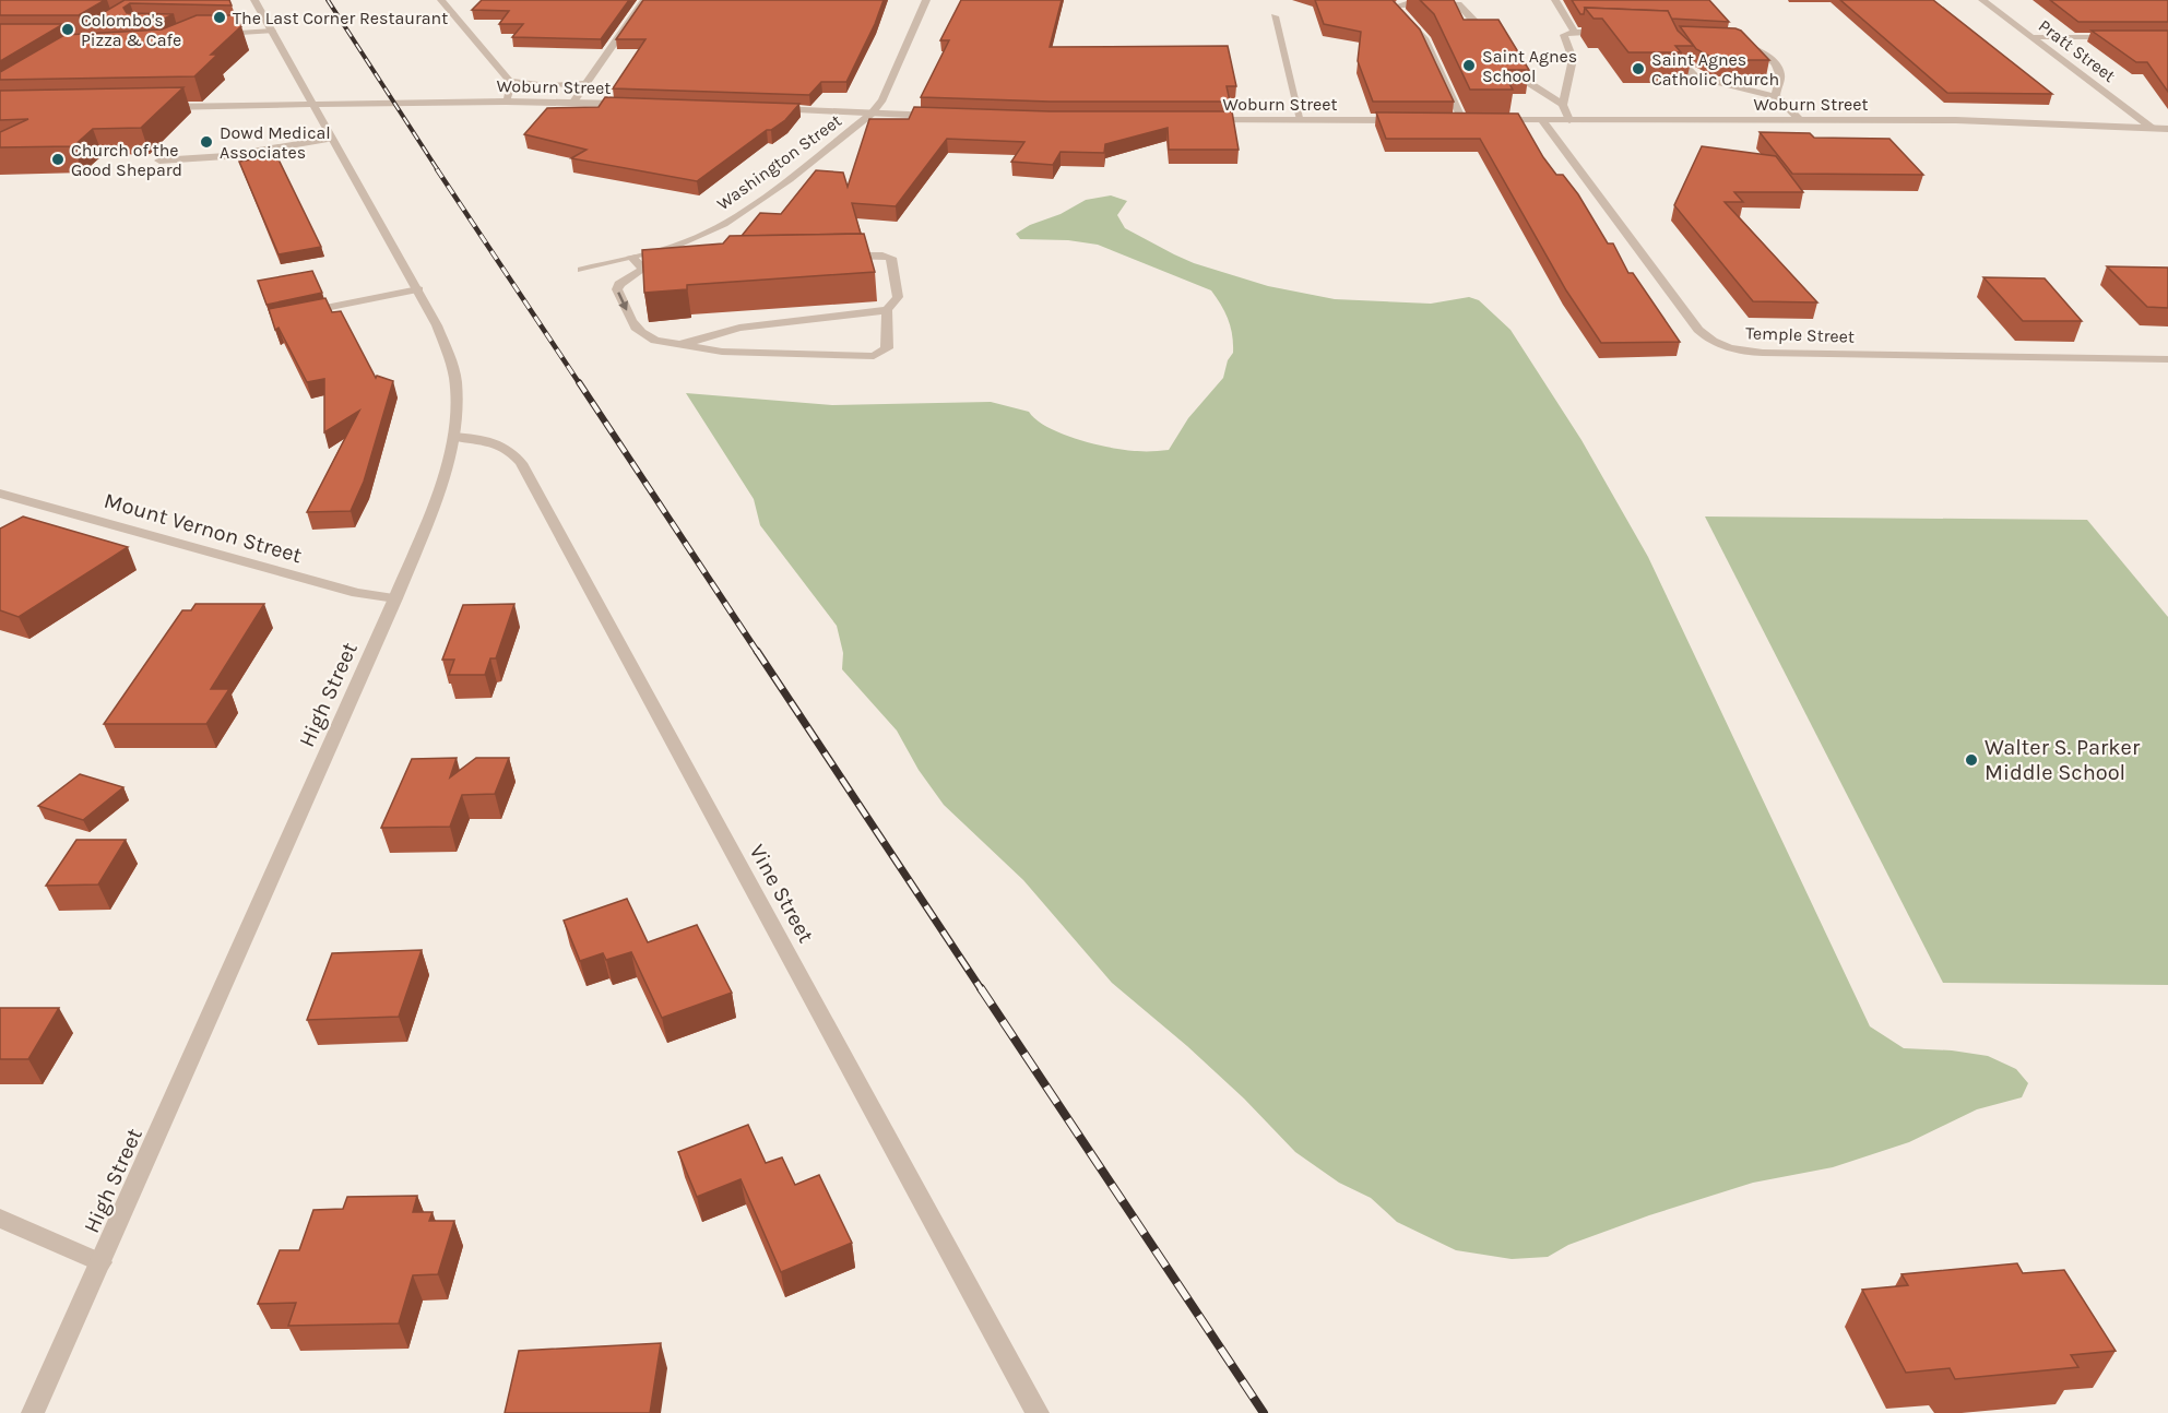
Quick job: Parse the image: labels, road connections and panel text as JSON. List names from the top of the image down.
{
  "streets": {
    "street": [
      "Pratt Street",
      "Woburn Street",
      "Washington Street",
      "Temple Street",
      "Mount Vernon Street",
      "High Street",
      "Vine Street"
    ]
  },
  "crossings": [
    ["Pratt Street", "Woburn Street"],
    ["Woburn Street", "Temple Street"],
    ["Woburn Street", "High Street"],
    ["Mount Vernon Street", "High Street"],
    ["High Street", "Vine Street"]
  ],
  "places": [
    "The Last Corner Restaurant",
    "Colombo's Pizza & Cafe",
    "Saint Agnes School",
    "Saint Agnes Catholic Church",
    "Dowd Medical Associates",
    "Church of the Good Shepard",
    "Walter S. Parker Middle School"
  ]
}
